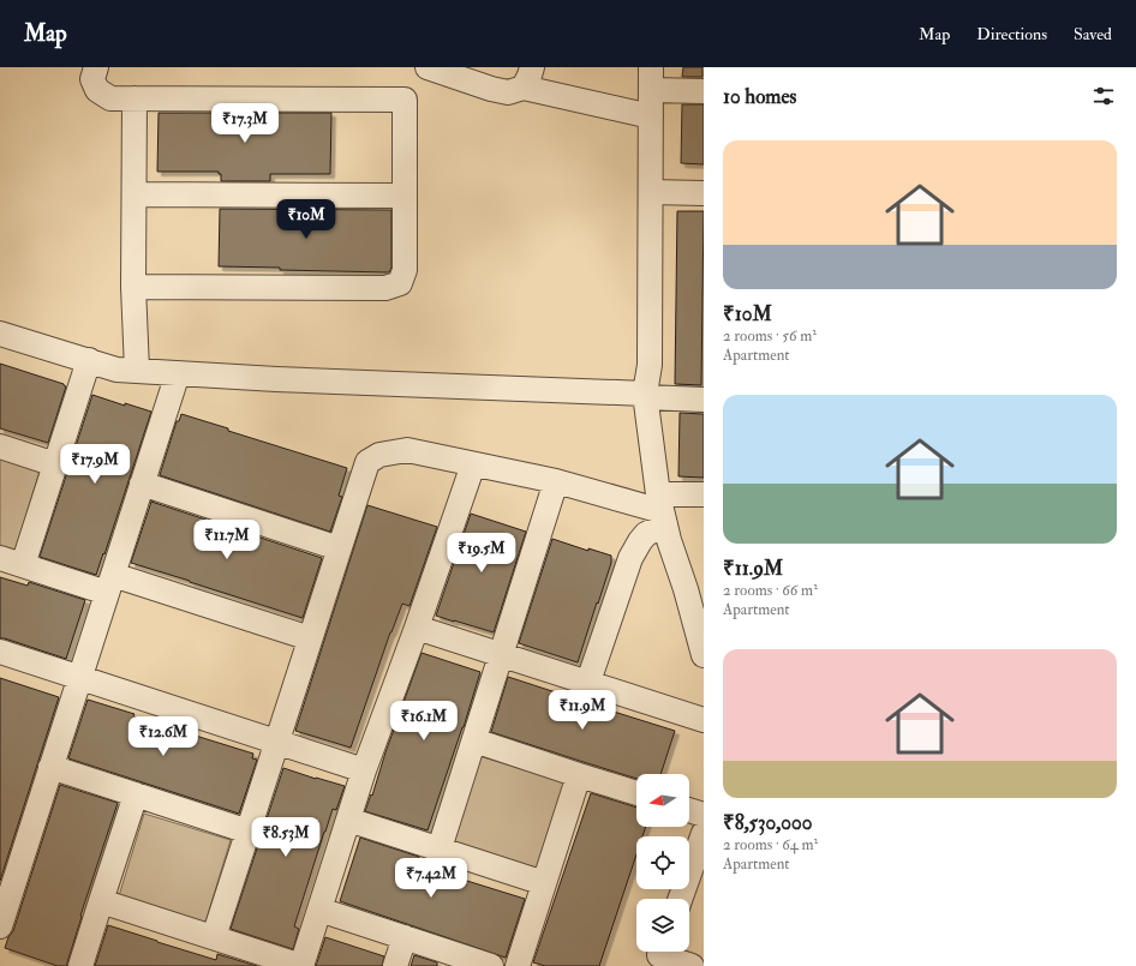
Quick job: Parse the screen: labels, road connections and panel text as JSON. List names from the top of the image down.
{
  "north": "left",
  "page": {
    "header": "Map",
    "nav": ["Map", "Directions", "Saved"],
    "heading": "10 homes",
    "price": [
      "₹17.3M",
      "₹10M",
      "₹17.9M",
      "₹11.7M",
      "₹19.5M",
      "₹11.9M",
      "₹16.1M",
      "₹12.6M",
      "₹8.53M",
      "₹7.42M"
    ],
    "list": [
      {
        "name": "₹10M",
        "note": "2 rooms · 56 m² · Apartment"
      },
      {
        "name": "₹11.9M",
        "note": "2 rooms · 66 m² · Apartment"
      },
      {
        "name": "₹8,530,000",
        "note": "2 rooms · 64 m² · Apartment"
      }
    ]
  }
}
